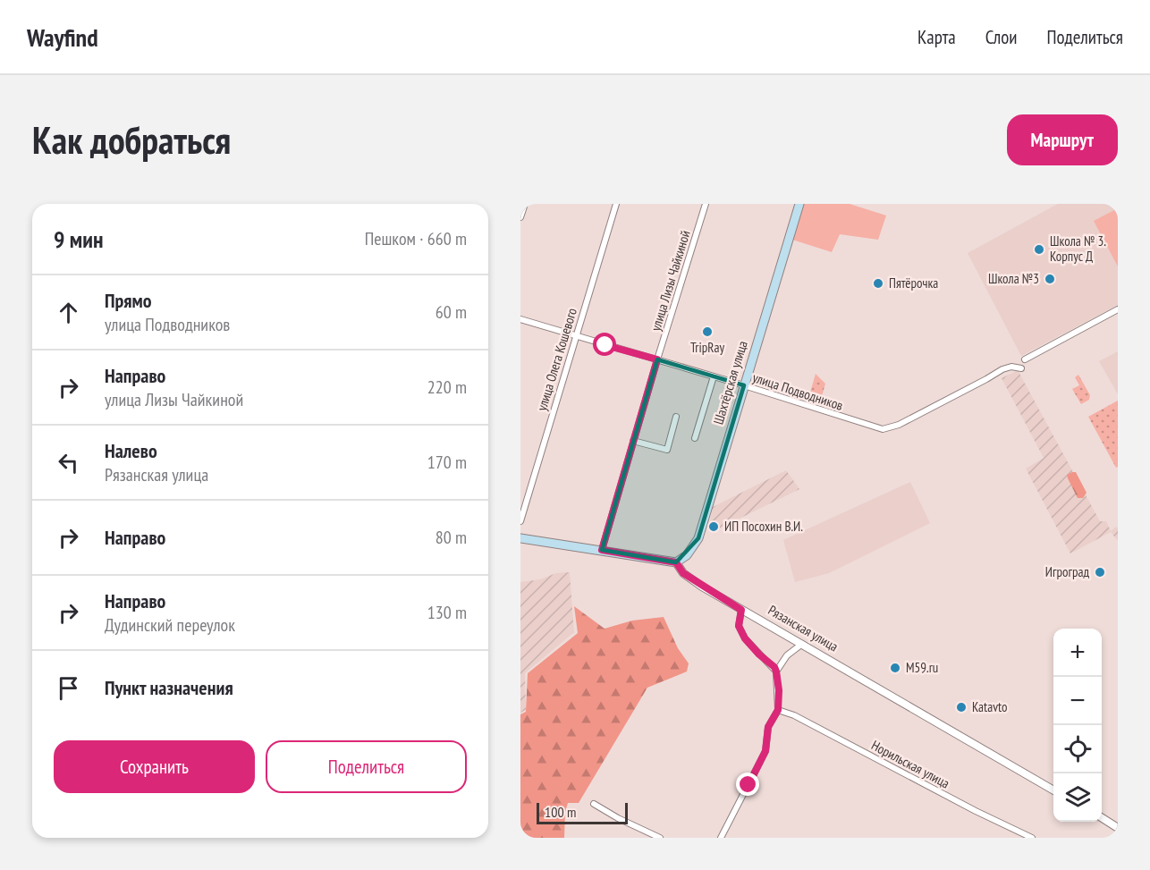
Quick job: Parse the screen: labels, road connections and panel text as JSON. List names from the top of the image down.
{
  "streets": {
    "main road": ["Шахтёрская улица"],
    "street": [
      "улица Лизы Чайкиной",
      "улица Олега Кошевого",
      "улица Подводников",
      "Рязанская улица",
      "Норильская улица"
    ]
  },
  "crossings": [
    ["улица Лизы Чайкиной", "улица Подводников"],
    ["улица Олега Кошевого", "улица Подводников"],
    ["Шахтёрская улица", "улица Подводников"],
    ["Шахтёрская улица", "Рязанская улица"]
  ],
  "places": [
    "Школа № 3. Корпус Д",
    "Школа №3",
    "Пятёрочка",
    "TripRay",
    "ИП Посохин В.И.",
    "Игроград",
    "M59.ru",
    "Katavto"
  ],
  "scale_bar": "100 m",
  "page": {
    "header": "Wayfind",
    "nav": ["Карта", "Слои", "Поделиться"],
    "buttons": [
      "Маршрут",
      ["Сохранить", "Поделиться"]
    ],
    "title": "Как добраться",
    "heading": ["9 мин", "Пешком · 660 m"],
    "list": [
      ["Прямо", "улица Подводников", "60 m"],
      ["Направо", "улица Лизы Чайкиной", "220 m"],
      ["Налево", "Рязанская улица", "170 m"],
      ["Направо", "80 m"],
      ["Направо", "Дудинский переулок", "130 m"],
      "Пункт назначения"
    ],
    "map_buttons": ["+", "−"],
    "scale": "100 m"
  }
}
